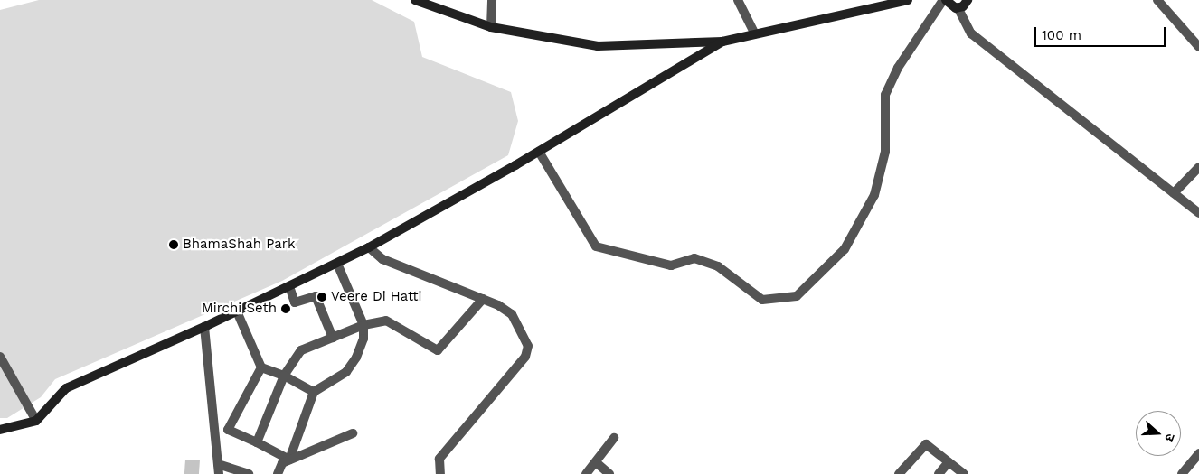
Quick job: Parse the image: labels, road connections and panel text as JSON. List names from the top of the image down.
{
  "places": ["BhamaShah Park", "Veere Di Hatti", "Mirchi Seth"],
  "scale_bar": "100 m",
  "north": "right"
}
